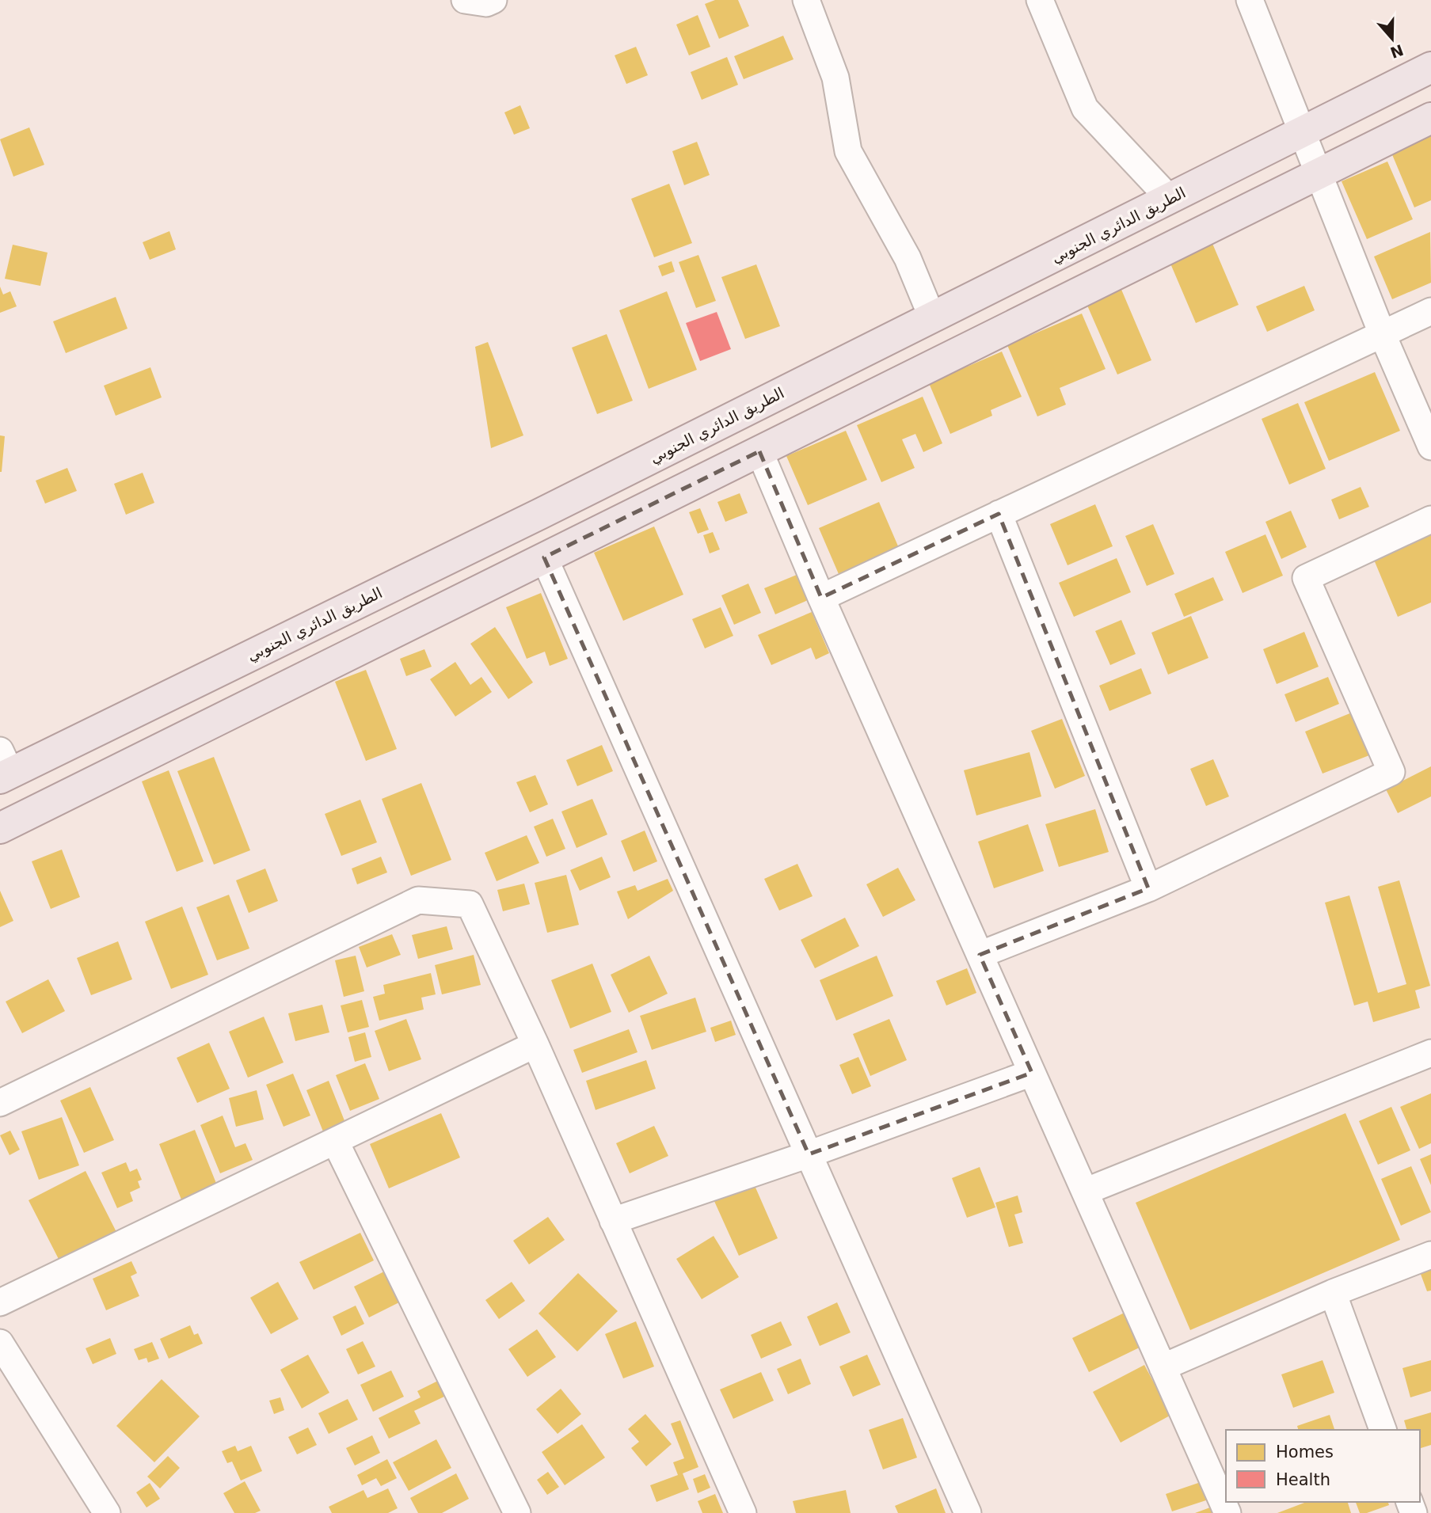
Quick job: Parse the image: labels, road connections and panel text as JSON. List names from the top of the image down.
{
  "streets": {
    "main road": ["الطريق الدائري الجنوبي"]
  },
  "legend": ["Homes", "Health"],
  "north": "bottom"
}
